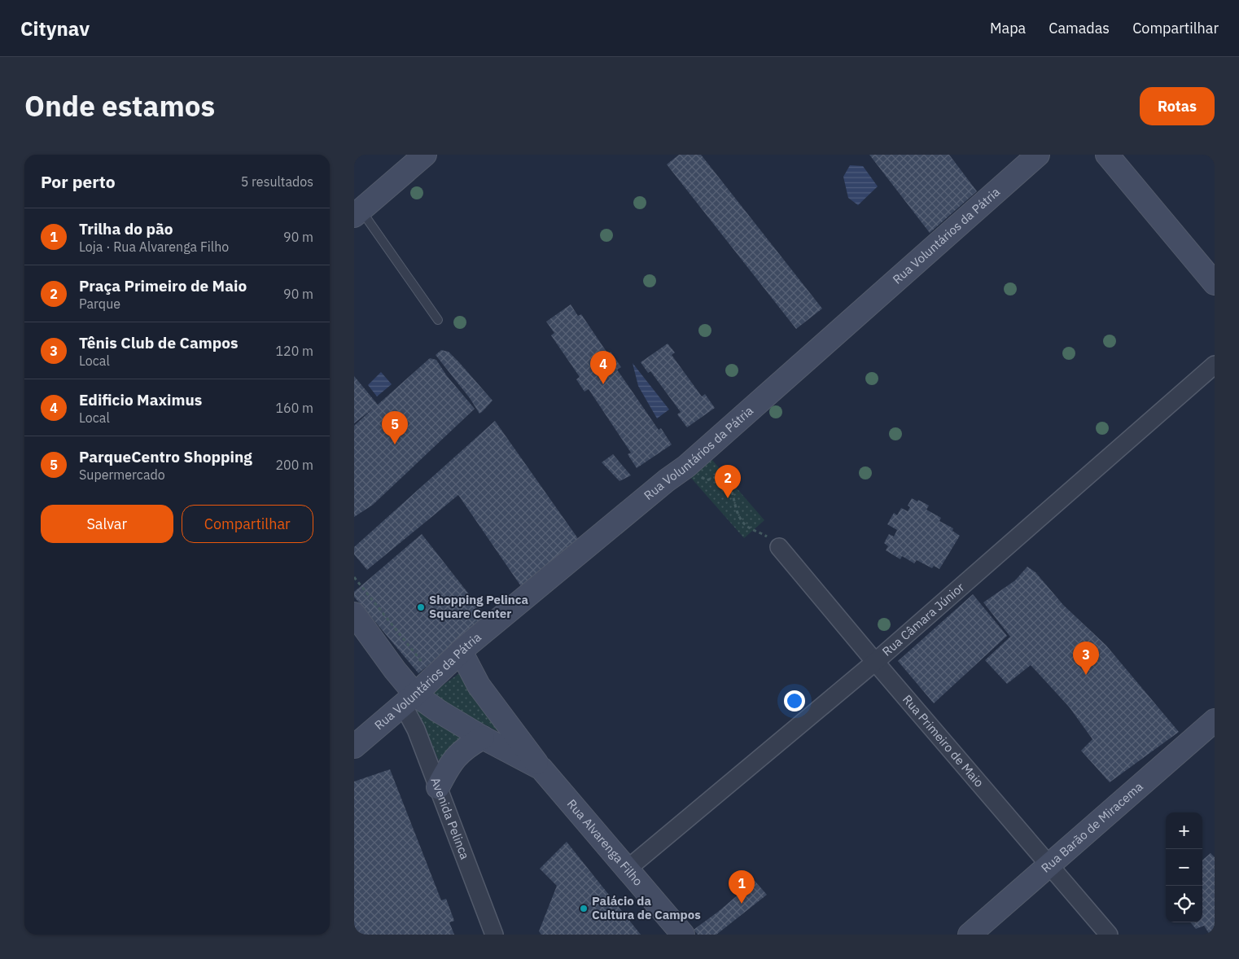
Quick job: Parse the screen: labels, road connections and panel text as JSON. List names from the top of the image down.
{
  "streets": {
    "main road": [
      "Rua Voluntários da Pátria",
      "Avenida Pelinca",
      "Rua Barão de Miracema",
      "Rua Alvarenga Filho"
    ],
    "street": ["Rua Câmara Júnior", "Rua Primeiro de Maio"]
  },
  "crossings": [
    ["Rua Voluntários da Pátria", "Avenida Pelinca"],
    ["Rua Voluntários da Pátria", "Rua Alvarenga Filho"],
    ["Rua Câmara Júnior", "Rua Primeiro de Maio"],
    ["Rua Câmara Júnior", "Rua Alvarenga Filho"],
    ["Rua Primeiro de Maio", "Rua Barão de Miracema"],
    ["Avenida Pelinca", "Rua Alvarenga Filho"]
  ],
  "places": ["Shopping Pelinca Square Center", "Palácio da Cultura de Campos"],
  "page": {
    "header": "Citynav",
    "nav": ["Mapa", "Camadas", "Compartilhar"],
    "title": "Onde estamos",
    "buttons": [
      "Rotas",
      ["Salvar", "Compartilhar"]
    ],
    "heading": ["Por perto", "5 resultados"],
    "list": [
      {
        "mark": "1",
        "name": "Trilha do pão",
        "note": "Loja · Rua Alvarenga Filho",
        "value": "90 m"
      },
      {
        "mark": "2",
        "name": "Praça Primeiro de Maio",
        "note": "Parque",
        "value": "90 m"
      },
      {
        "mark": "3",
        "name": "Tênis Club de Campos",
        "note": "Local",
        "value": "120 m"
      },
      {
        "mark": "4",
        "name": "Edificio Maximus",
        "note": "Local",
        "value": "160 m"
      },
      {
        "mark": "5",
        "name": "ParqueCentro Shopping",
        "note": "Supermercado",
        "value": "200 m"
      }
    ],
    "pins": [
      "4",
      "5",
      "2",
      "3",
      "1"
    ],
    "map_buttons": ["+", "−"]
  }
}
